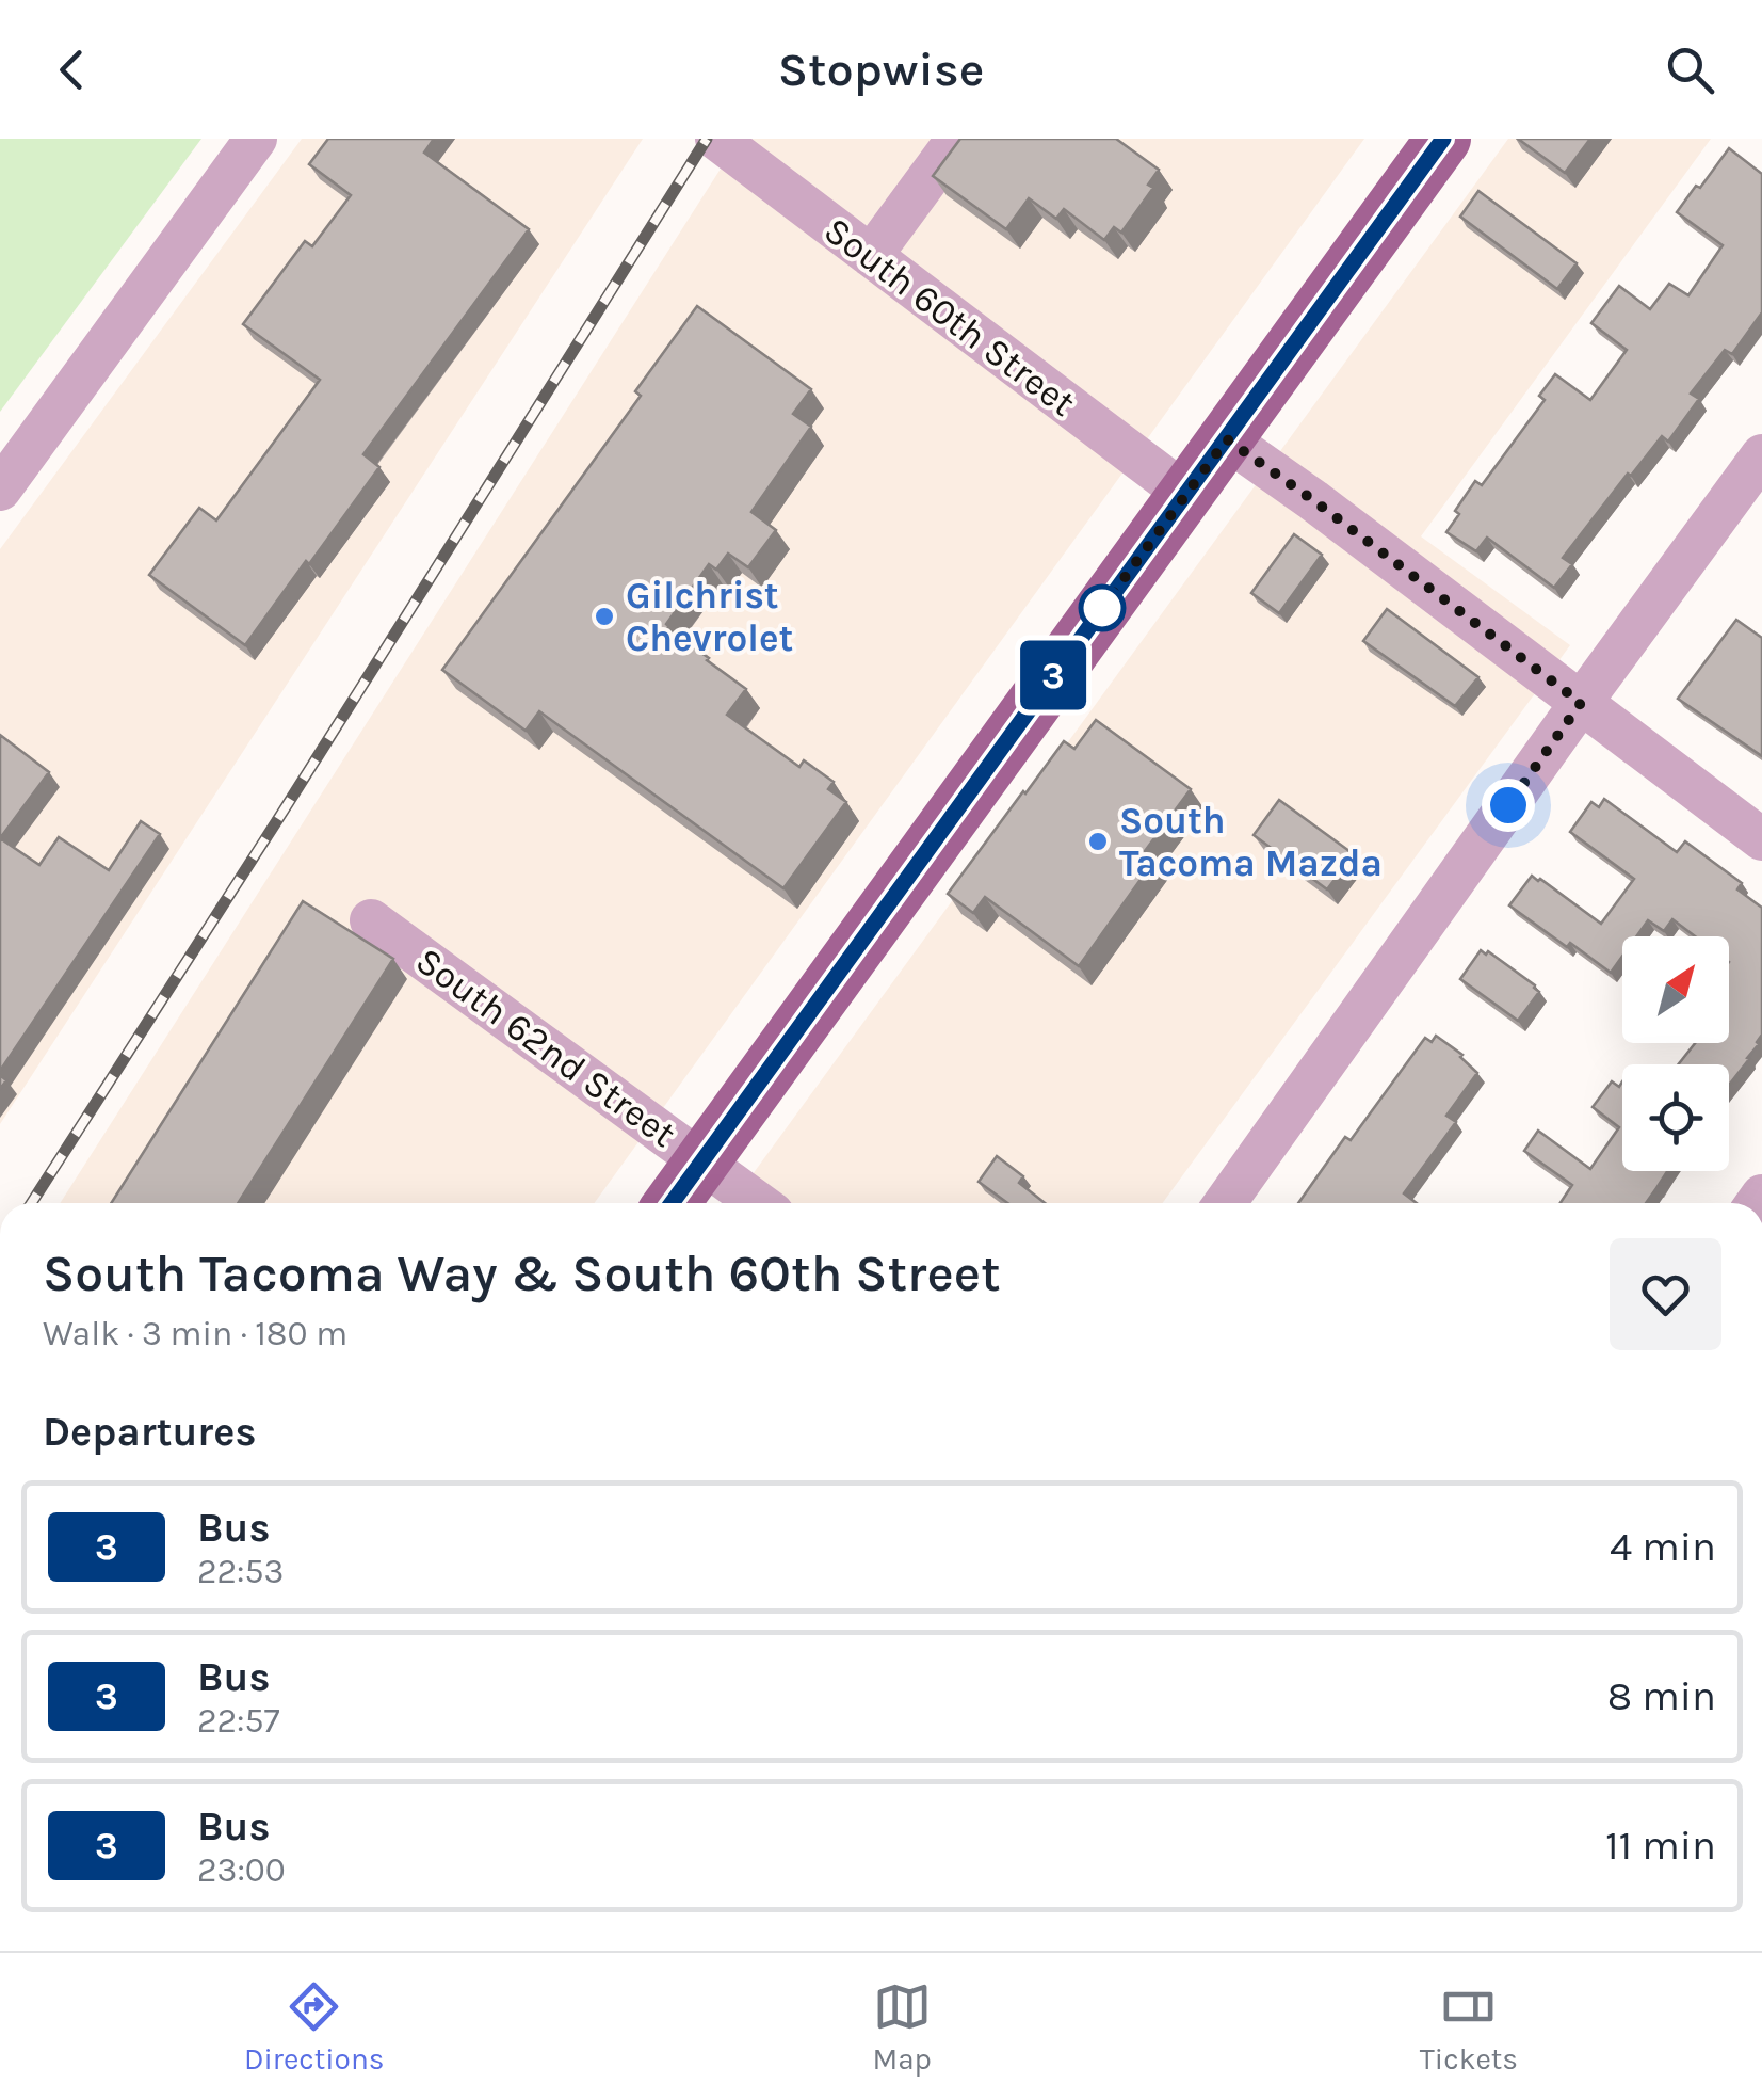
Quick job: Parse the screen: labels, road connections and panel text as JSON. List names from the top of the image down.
{
  "streets": {
    "street": ["South 60th Street", "South 62nd Street"]
  },
  "places": ["Gilchrist Chevrolet", "South Tacoma Mazda"],
  "lines": ["bus line 3"],
  "north": "top right",
  "page": {
    "header": "Stopwise",
    "on_map": "3",
    "heading": [
      ["South Tacoma Way & South 60th Street", "Walk · 3 min · 180 m"],
      "Departures"
    ],
    "list": [
      {
        "mark": "3",
        "name": "Bus",
        "note": "22:53",
        "value": "4 min"
      },
      {
        "mark": "3",
        "name": "Bus",
        "note": "22:57",
        "value": "8 min"
      },
      {
        "mark": "3",
        "name": "Bus",
        "note": "23:00",
        "value": "11 min"
      }
    ],
    "tabs": ["Directions", "Map", "Tickets"]
  }
}
